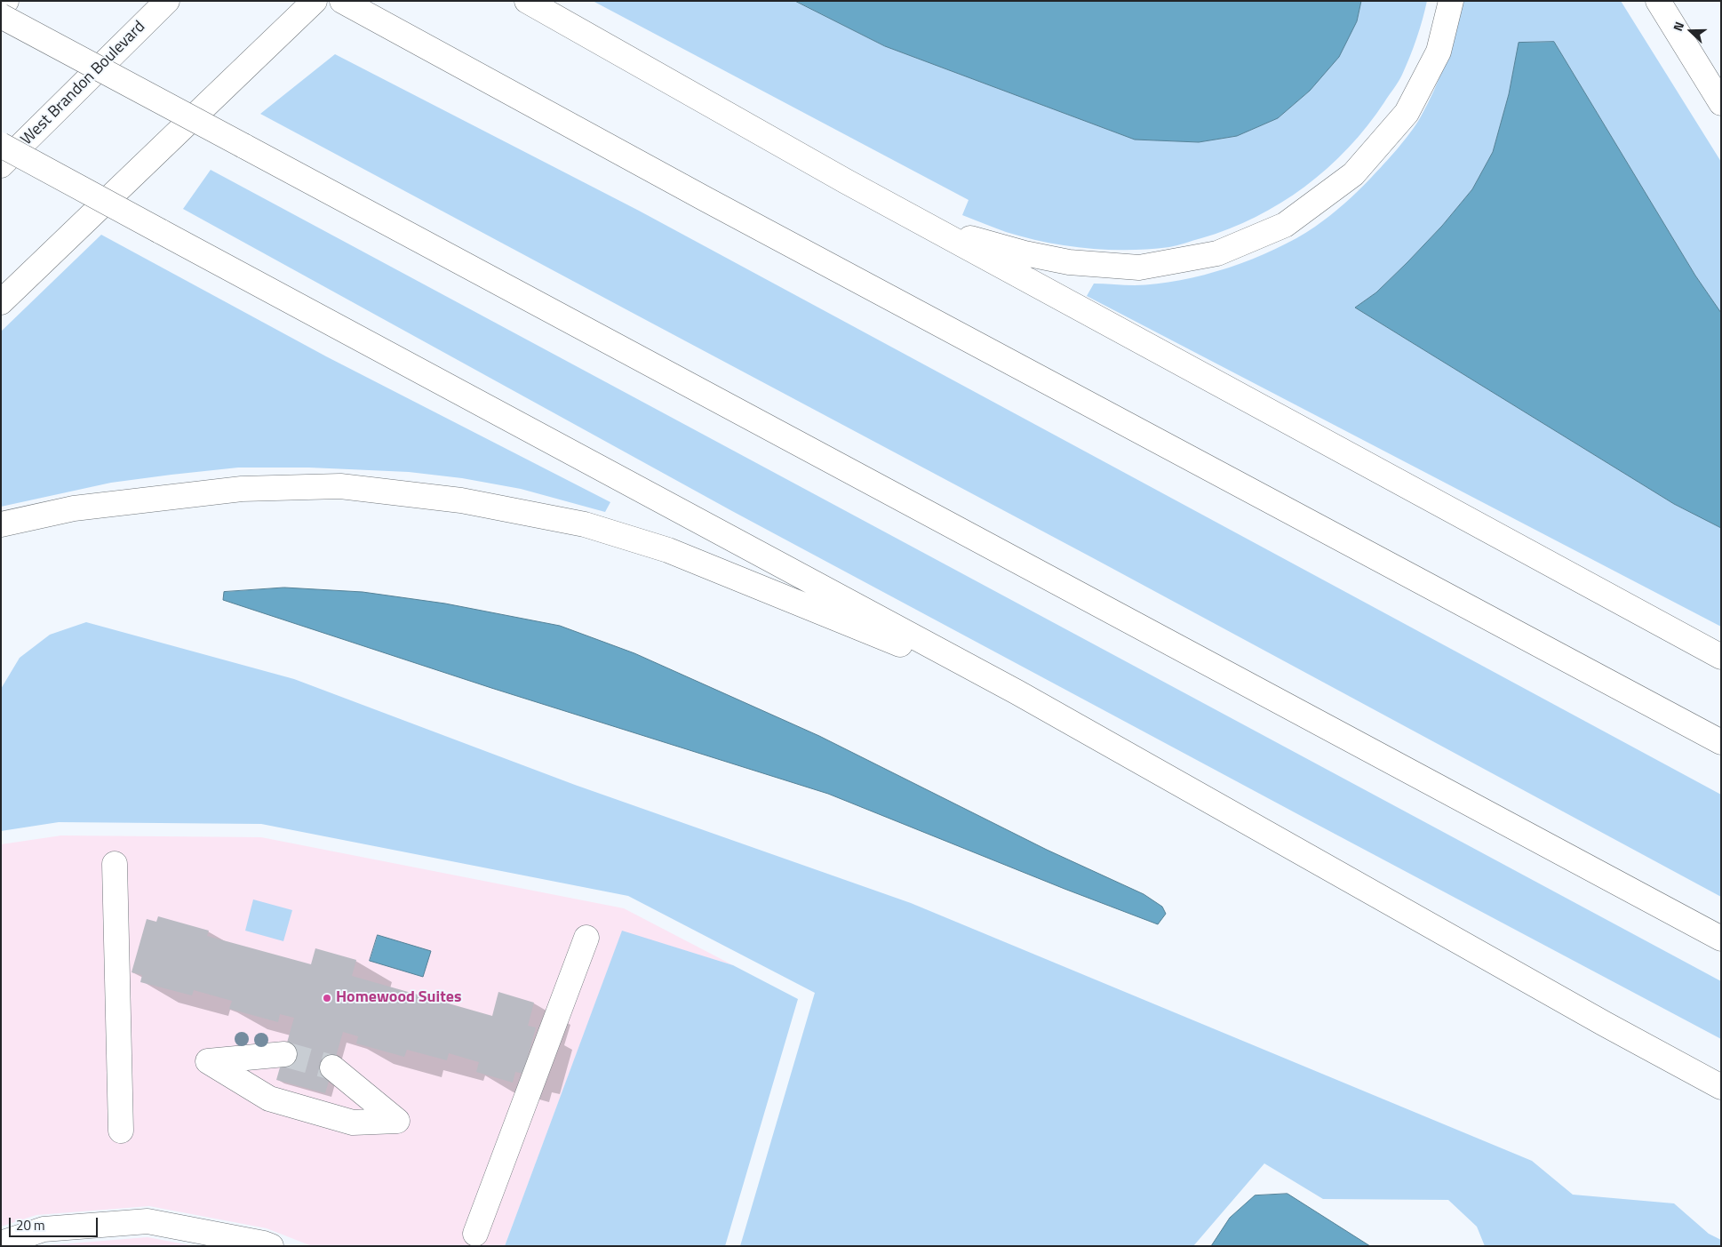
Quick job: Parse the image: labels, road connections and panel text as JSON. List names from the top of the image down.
{
  "streets": {
    "main road": ["West Brandon Boulevard"]
  },
  "places": ["Homewood Suites"],
  "scale_bar": "20 m",
  "north": "left"
}
